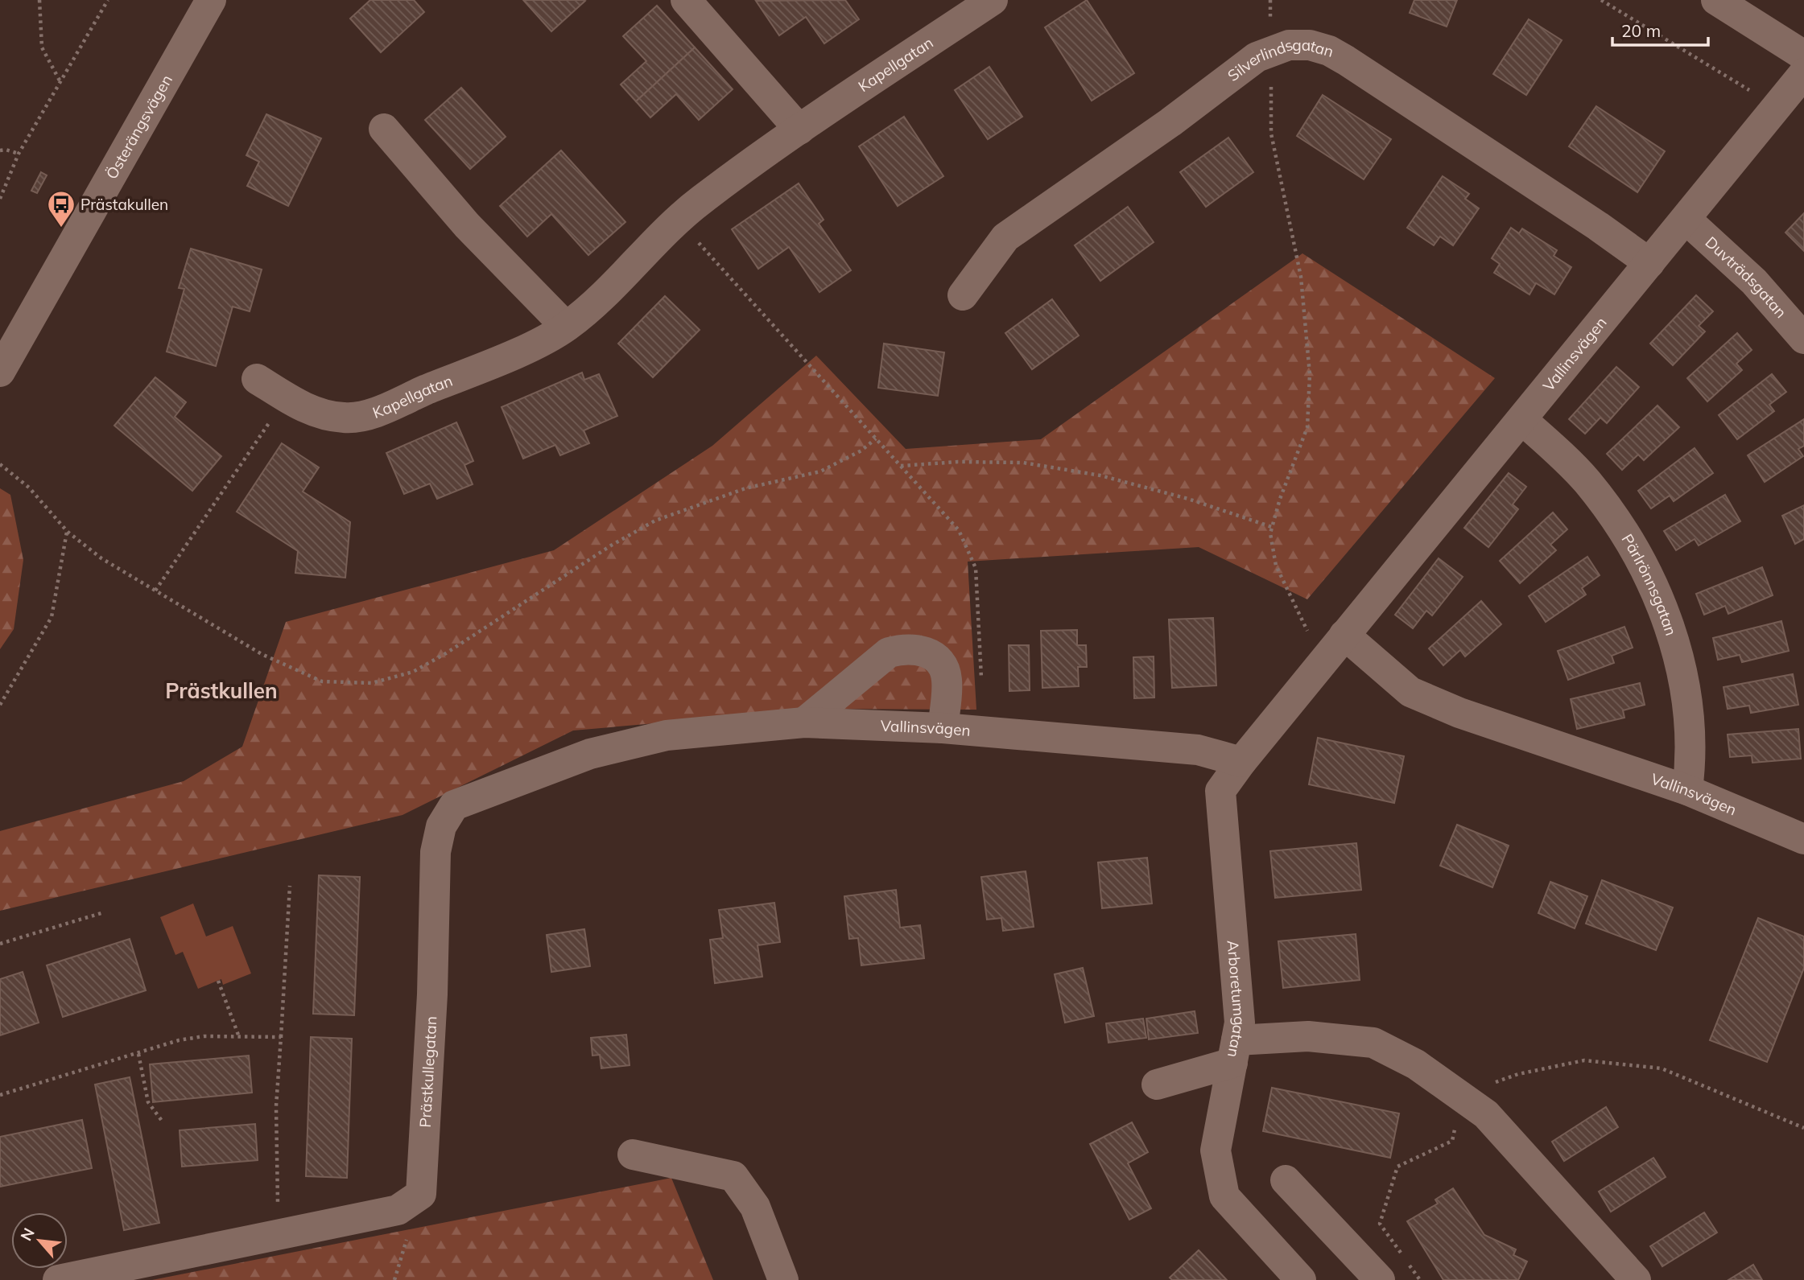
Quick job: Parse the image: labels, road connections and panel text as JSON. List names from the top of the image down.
{
  "streets": {
    "street": [
      "Kapellgatan",
      "Silverlindsgatan",
      "Österängsvägen",
      "Duvträdsgatan",
      "Vallinsvägen",
      "Pärlrönnsgatan",
      "Arboretumgatan",
      "Prästkullegatan"
    ]
  },
  "crossings": [
    ["Silverlindsgatan", "Vallinsvägen"],
    ["Duvträdsgatan", "Vallinsvägen"],
    ["Vallinsvägen", "Pärlrönnsgatan"],
    ["Vallinsvägen", "Arboretumgatan"],
    ["Vallinsvägen", "Prästkullegatan"]
  ],
  "districts": ["Prästkullen"],
  "places": {
    "bus stop": ["Prästakullen"]
  },
  "scale_bar": "20 m",
  "north": "top left"
}
